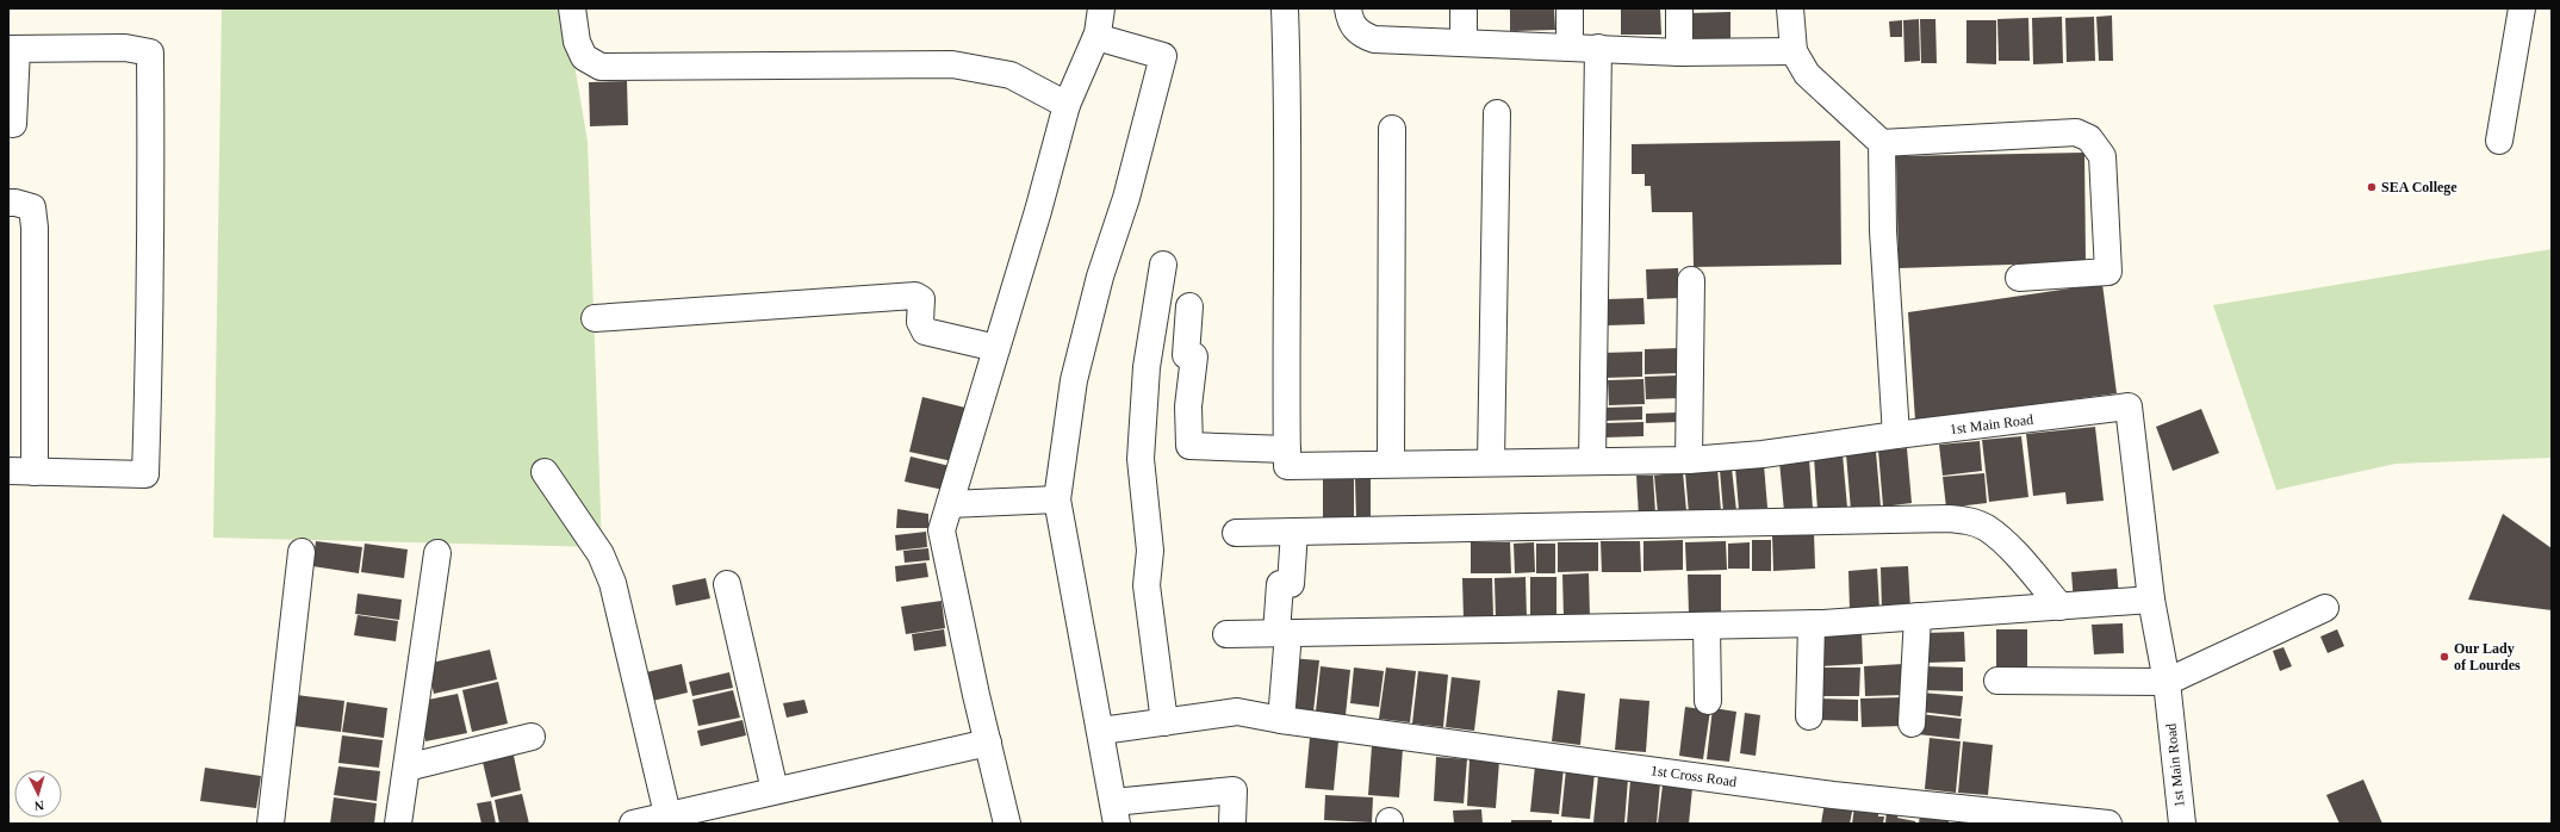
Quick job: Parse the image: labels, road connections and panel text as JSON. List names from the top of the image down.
{
  "streets": {
    "street": ["1st Main Road", "1st Cross Road"]
  },
  "places": ["SEA College", "Our Lady of Lourdes"],
  "north": "bottom"
}
